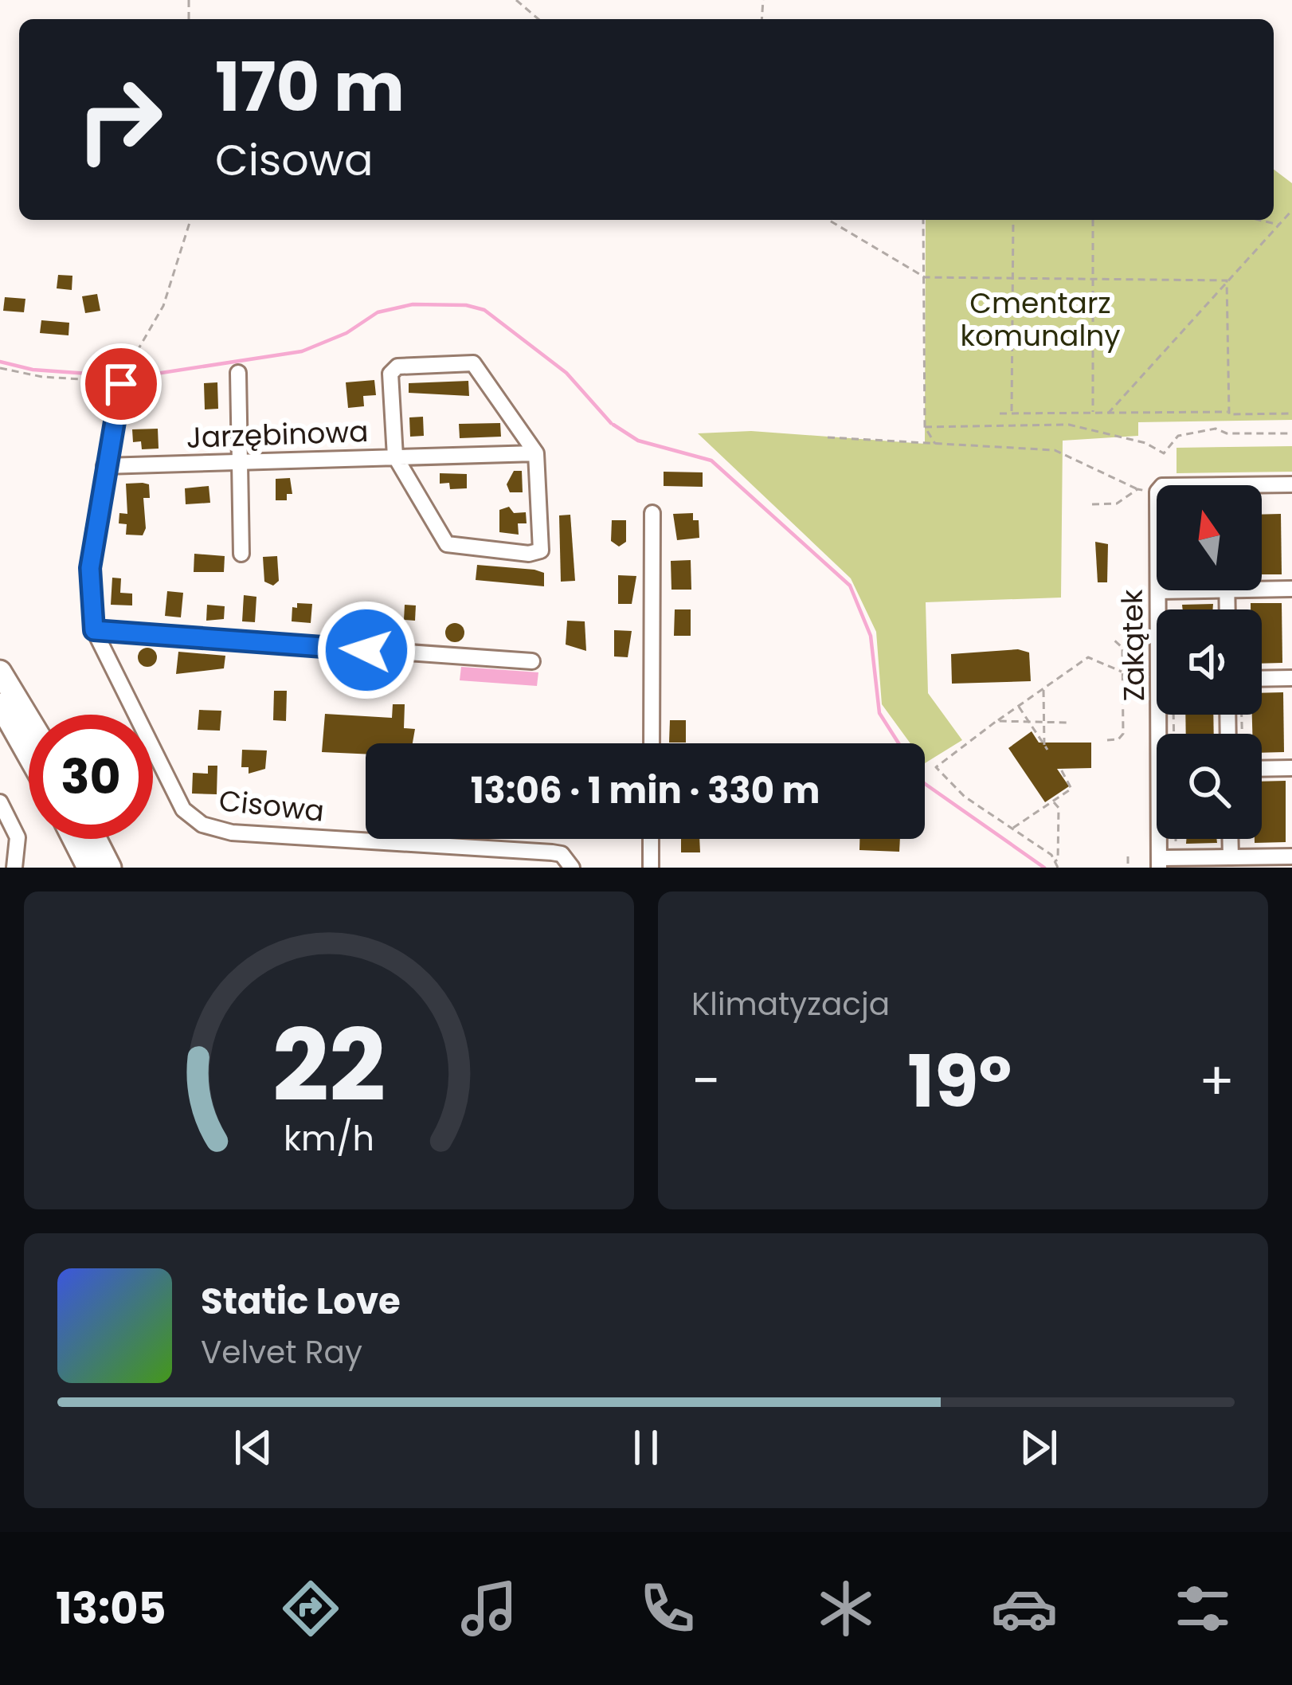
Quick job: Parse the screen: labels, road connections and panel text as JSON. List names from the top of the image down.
{
  "streets": {
    "street": ["Jarzębinowa", "Zakątek", "Cisowa"]
  },
  "crossings": [
    ["Jarzębinowa", "Cisowa"]
  ],
  "parks": ["Cmentarz komunalny"],
  "north": "top",
  "page": {
    "turn": ["170 m", "Cisowa"],
    "limit": "30",
    "trip": "13:06 · 1 min · 330 m",
    "tile": "Klimatyzacja",
    "heat": ["−", "19°", "+"],
    "song": ["Static Love", "Velvet Ray"],
    "tabs": "13:05",
    "gauge": ["22", "km/h"]
  }
}
